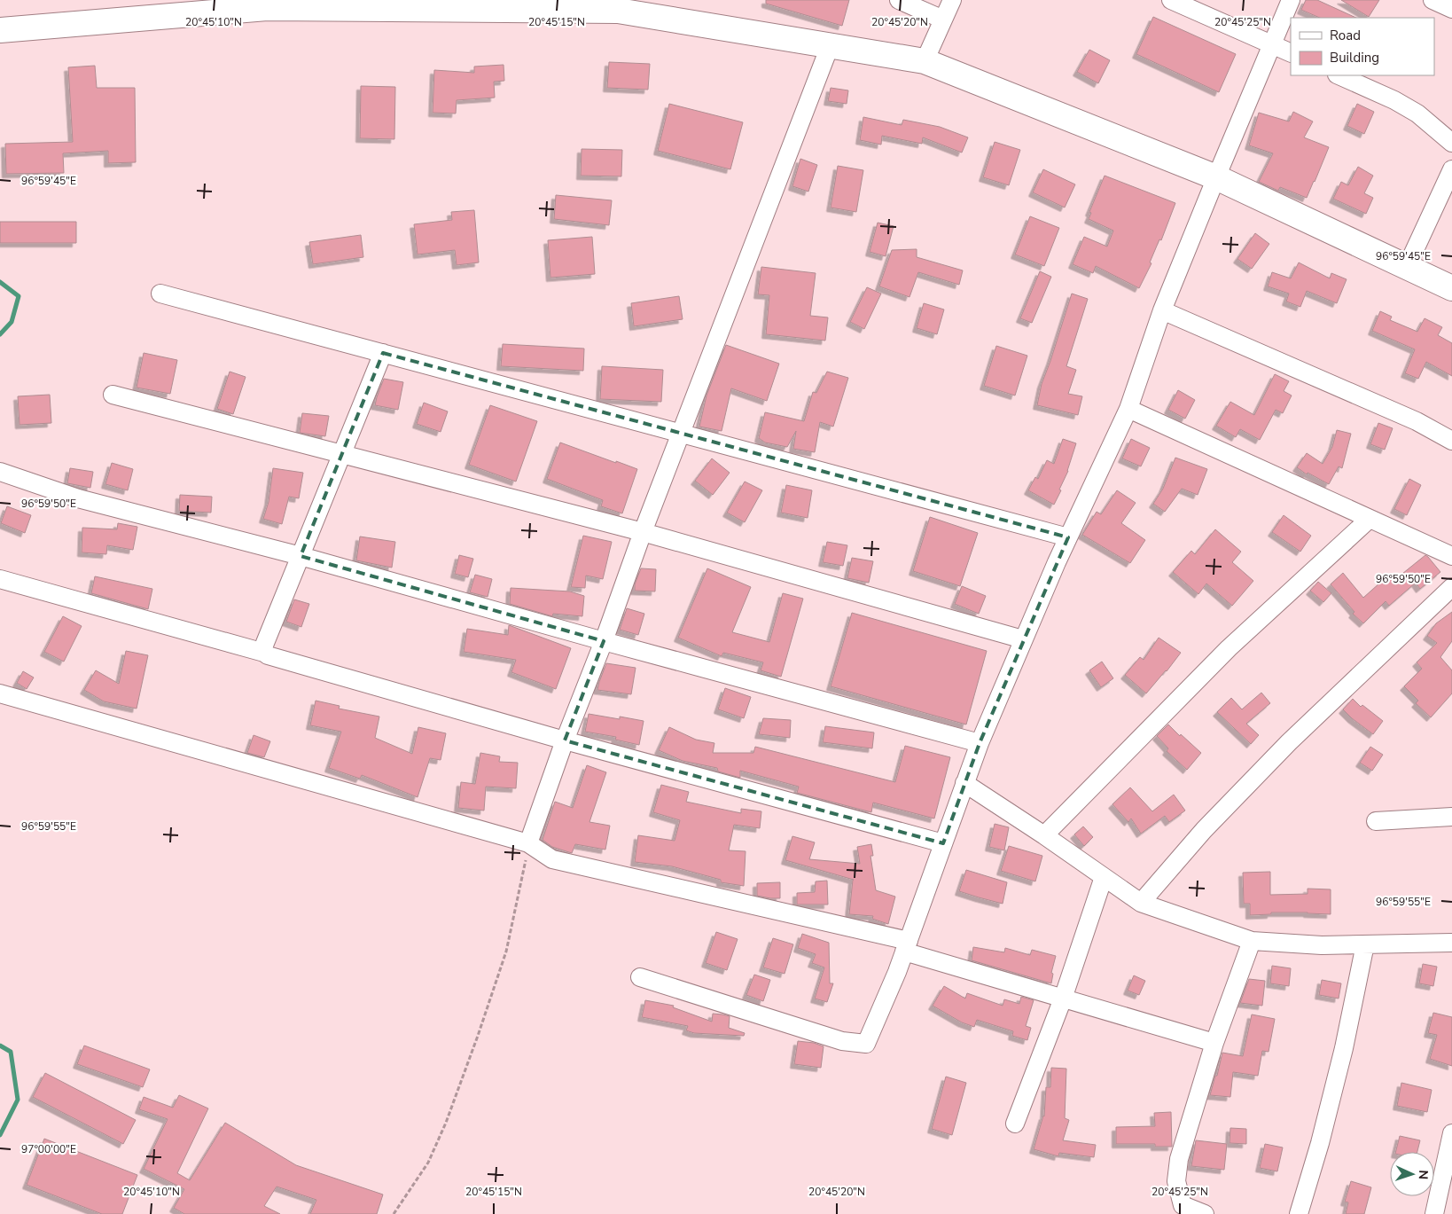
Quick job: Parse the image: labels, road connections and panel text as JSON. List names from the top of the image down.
{
  "legend": ["Road", "Building"],
  "north": "right",
  "coordinates": [
    "20°45'10\"N",
    "20°45'15\"N",
    "20°45'20\"N",
    "20°45'25\"N",
    "96°59'45\"E",
    "96°59'50\"E",
    "96°59'55\"E",
    "97°00'00\"E"
  ]
}
